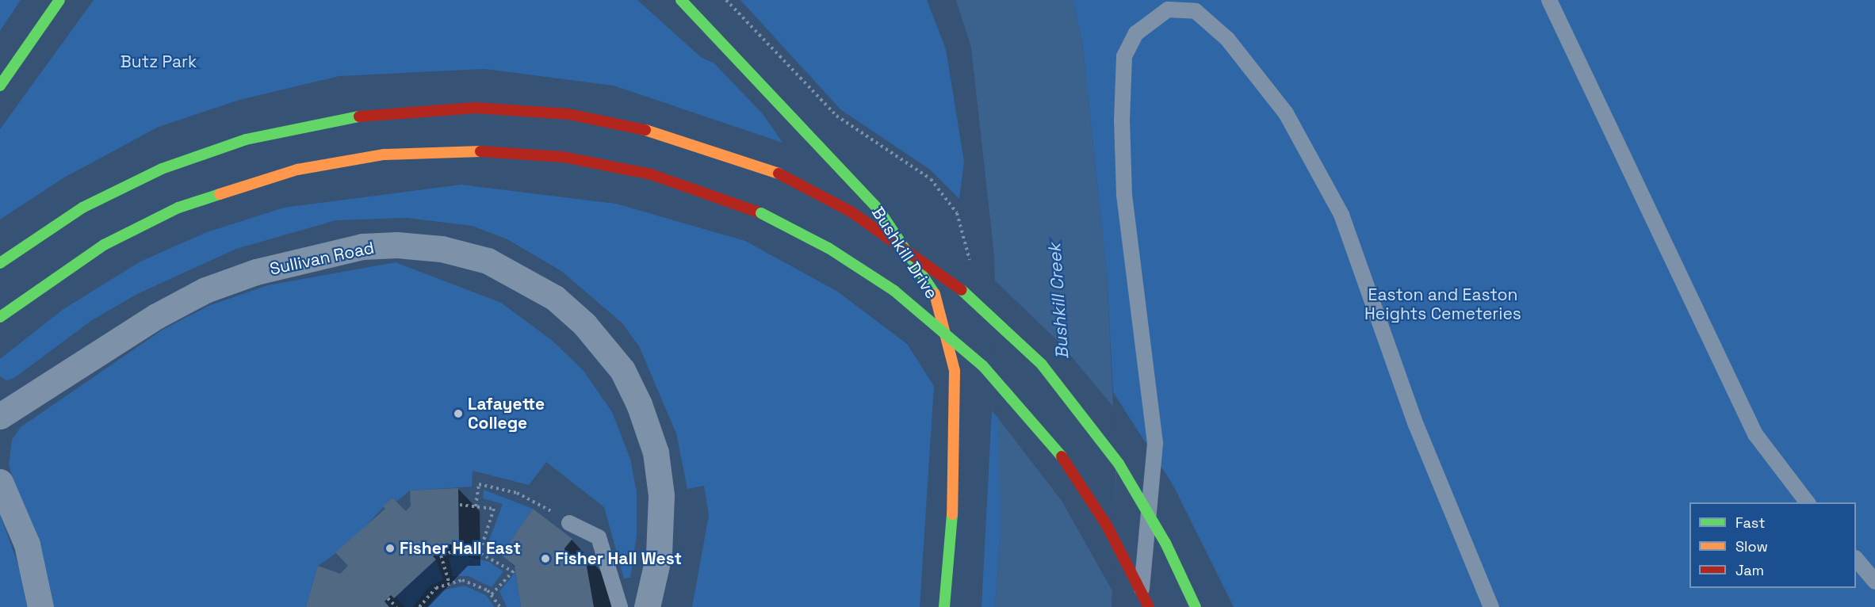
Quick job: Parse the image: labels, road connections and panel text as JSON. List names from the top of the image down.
{
  "streets": {
    "main road": ["Bushkill Drive"],
    "street": ["Sullivan Road"]
  },
  "water": ["Bushkill Creek"],
  "parks": ["Butz Park", "Easton and Easton Heights Cemeteries"],
  "places": ["Lafayette College", "Fisher Hall East", "Fisher Hall West"],
  "legend": ["Fast", "Slow", "Jam"]
}
